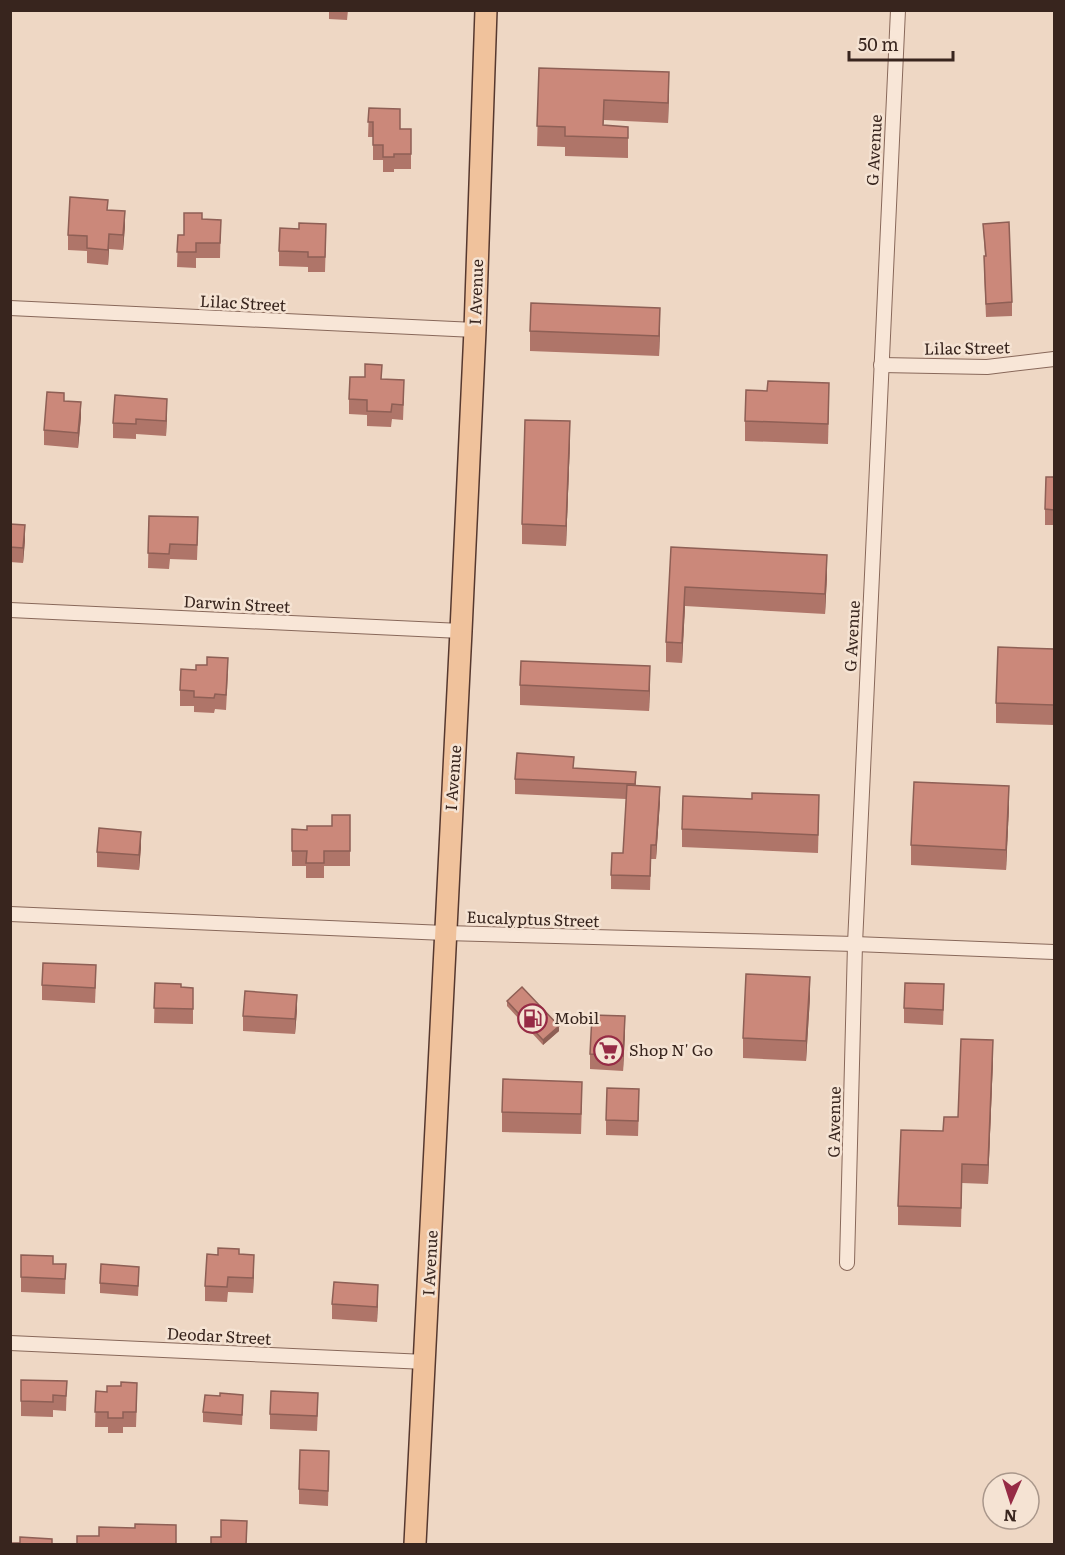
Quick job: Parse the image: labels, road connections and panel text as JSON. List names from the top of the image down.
{
  "streets": {
    "main road": ["I Avenue"],
    "street": [
      "G Avenue",
      "Lilac Street",
      "Darwin Street",
      "Eucalyptus Street",
      "Deodar Street"
    ]
  },
  "crossings": [
    ["G Avenue", "Lilac Street"],
    ["G Avenue", "Eucalyptus Street"],
    ["I Avenue", "Lilac Street"],
    ["I Avenue", "Darwin Street"],
    ["I Avenue", "Eucalyptus Street"],
    ["I Avenue", "Deodar Street"]
  ],
  "places": {
    "fuel station": ["Mobil"],
    "supermarket": ["Shop N' Go"]
  },
  "scale_bar": "50 m",
  "north": "bottom"
}
